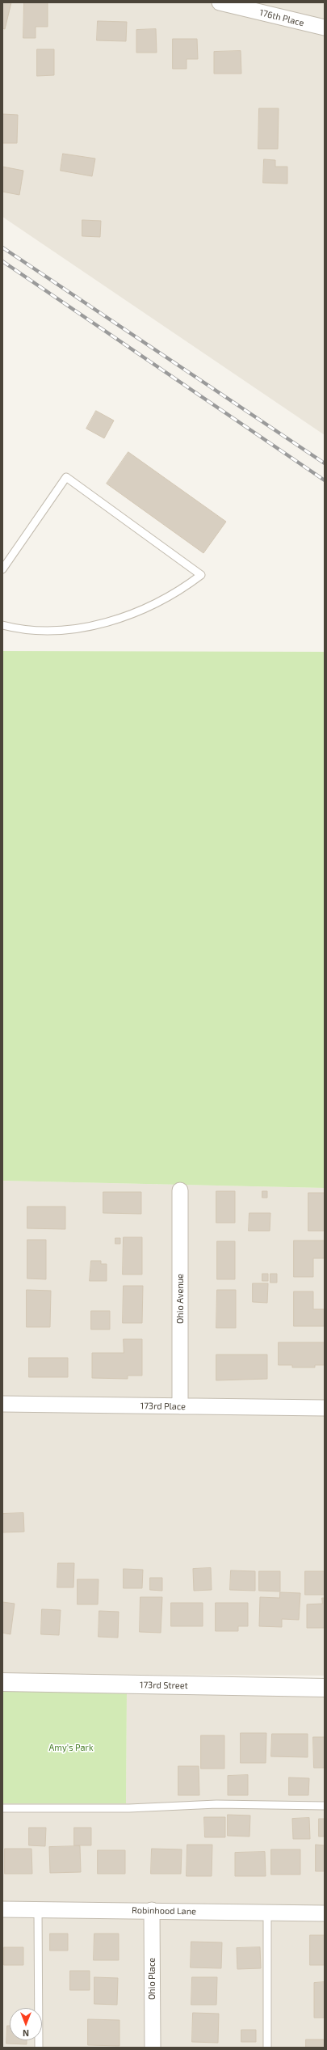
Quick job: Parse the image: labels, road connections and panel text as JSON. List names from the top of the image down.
{
  "streets": {
    "street": [
      "176th Place",
      "Ohio Avenue",
      "173rd Place",
      "173rd Street",
      "Robinhood Lane",
      "Ohio Place"
    ]
  },
  "crossings": [
    ["Ohio Avenue", "173rd Place"],
    ["Robinhood Lane", "Ohio Place"]
  ],
  "parks": ["Amy's Park"],
  "north": "bottom"
}
